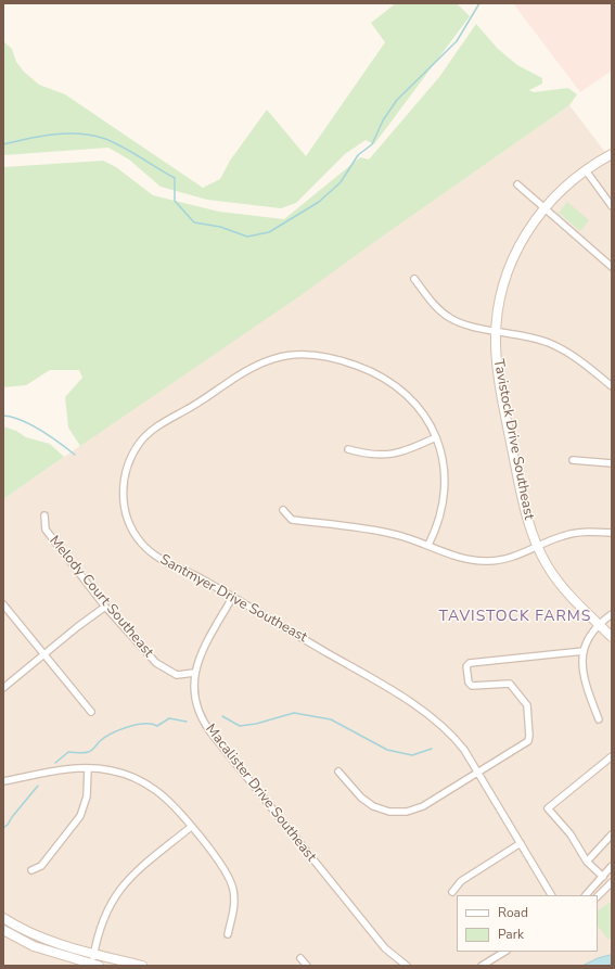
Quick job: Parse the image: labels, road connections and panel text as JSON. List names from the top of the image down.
{
  "streets": {
    "street": [
      "Tavistock Drive Southeast",
      "Melody Court Southeast",
      "Santmyer Drive Southeast",
      "Macalister Drive Southeast"
    ]
  },
  "crossings": [
    ["Melody Court Southeast", "Macalister Drive Southeast"],
    ["Santmyer Drive Southeast", "Macalister Drive Southeast"]
  ],
  "districts": ["TAVISTOCK FARMS"],
  "legend": ["Road", "Park"]
}
